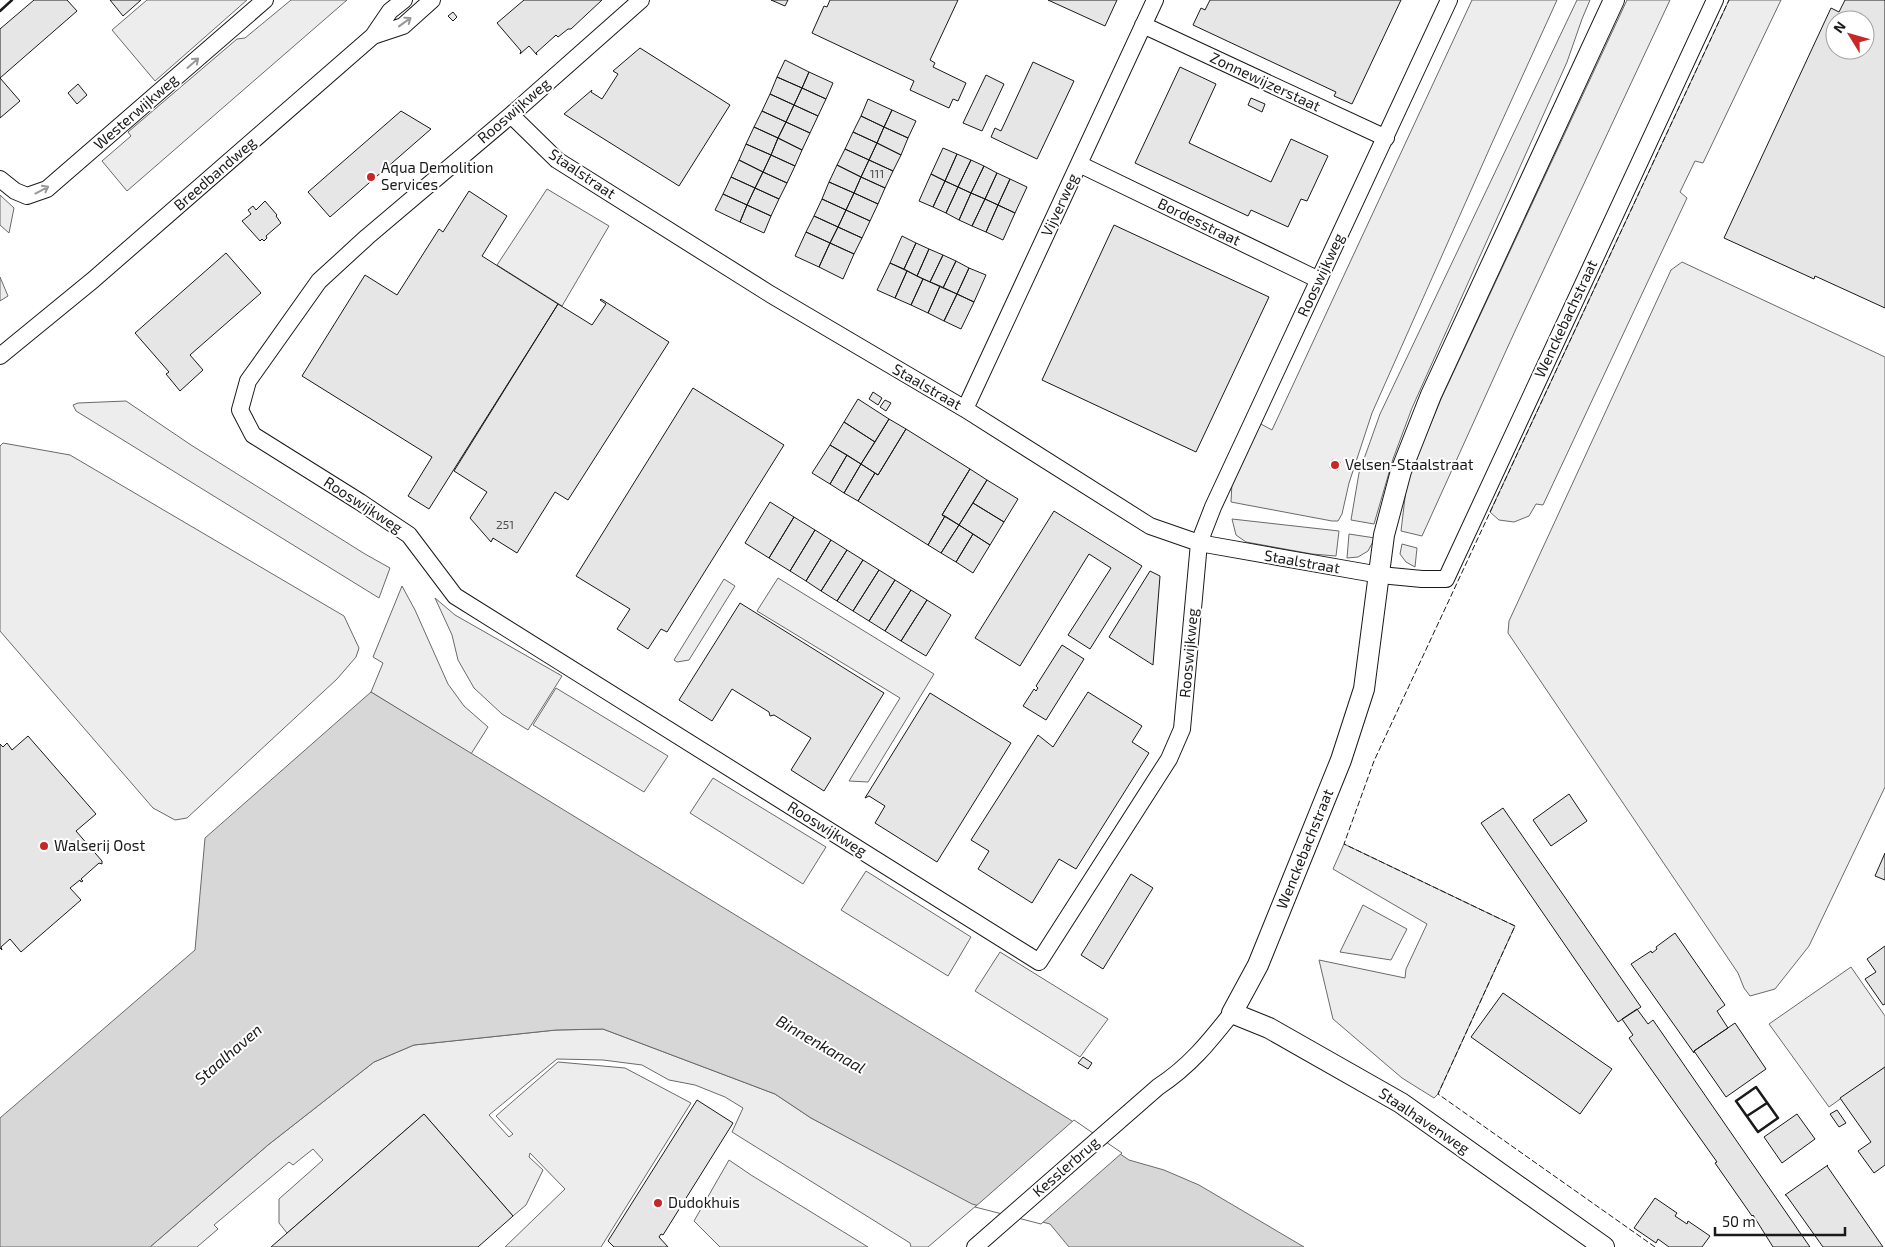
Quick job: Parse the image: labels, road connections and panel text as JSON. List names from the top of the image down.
{
  "streets": {
    "street": [
      "Zonnewijzerstaat",
      "Rooswijkweg",
      "Westerwijkweg",
      "Breedbandweg",
      "Staalstraat",
      "Vijverweg",
      "Bordesstraat",
      "Wenckebachstraat",
      "Staalhavenweg",
      "Kesslerbrug"
    ]
  },
  "crossings": [
    ["Zonnewijzerstaat", "Rooswijkweg"],
    ["Zonnewijzerstaat", "Vijverweg"],
    ["Rooswijkweg", "Staalstraat"],
    ["Rooswijkweg", "Bordesstraat"],
    ["Staalstraat", "Vijverweg"],
    ["Staalstraat", "Wenckebachstraat"],
    ["Vijverweg", "Bordesstraat"],
    ["Wenckebachstraat", "Staalhavenweg"],
    ["Wenckebachstraat", "Kesslerbrug"]
  ],
  "one_way": ["Westerwijkweg"],
  "water": ["Binnenkanaal", "Staalhaven"],
  "places": [
    "Aqua Demolition Services",
    "Velsen-Staalstraat",
    "Walserij Oost",
    "Dudokhuis"
  ],
  "house_numbers": ["111", "251"],
  "scale_bar": "50 m",
  "north": "top left"
}
